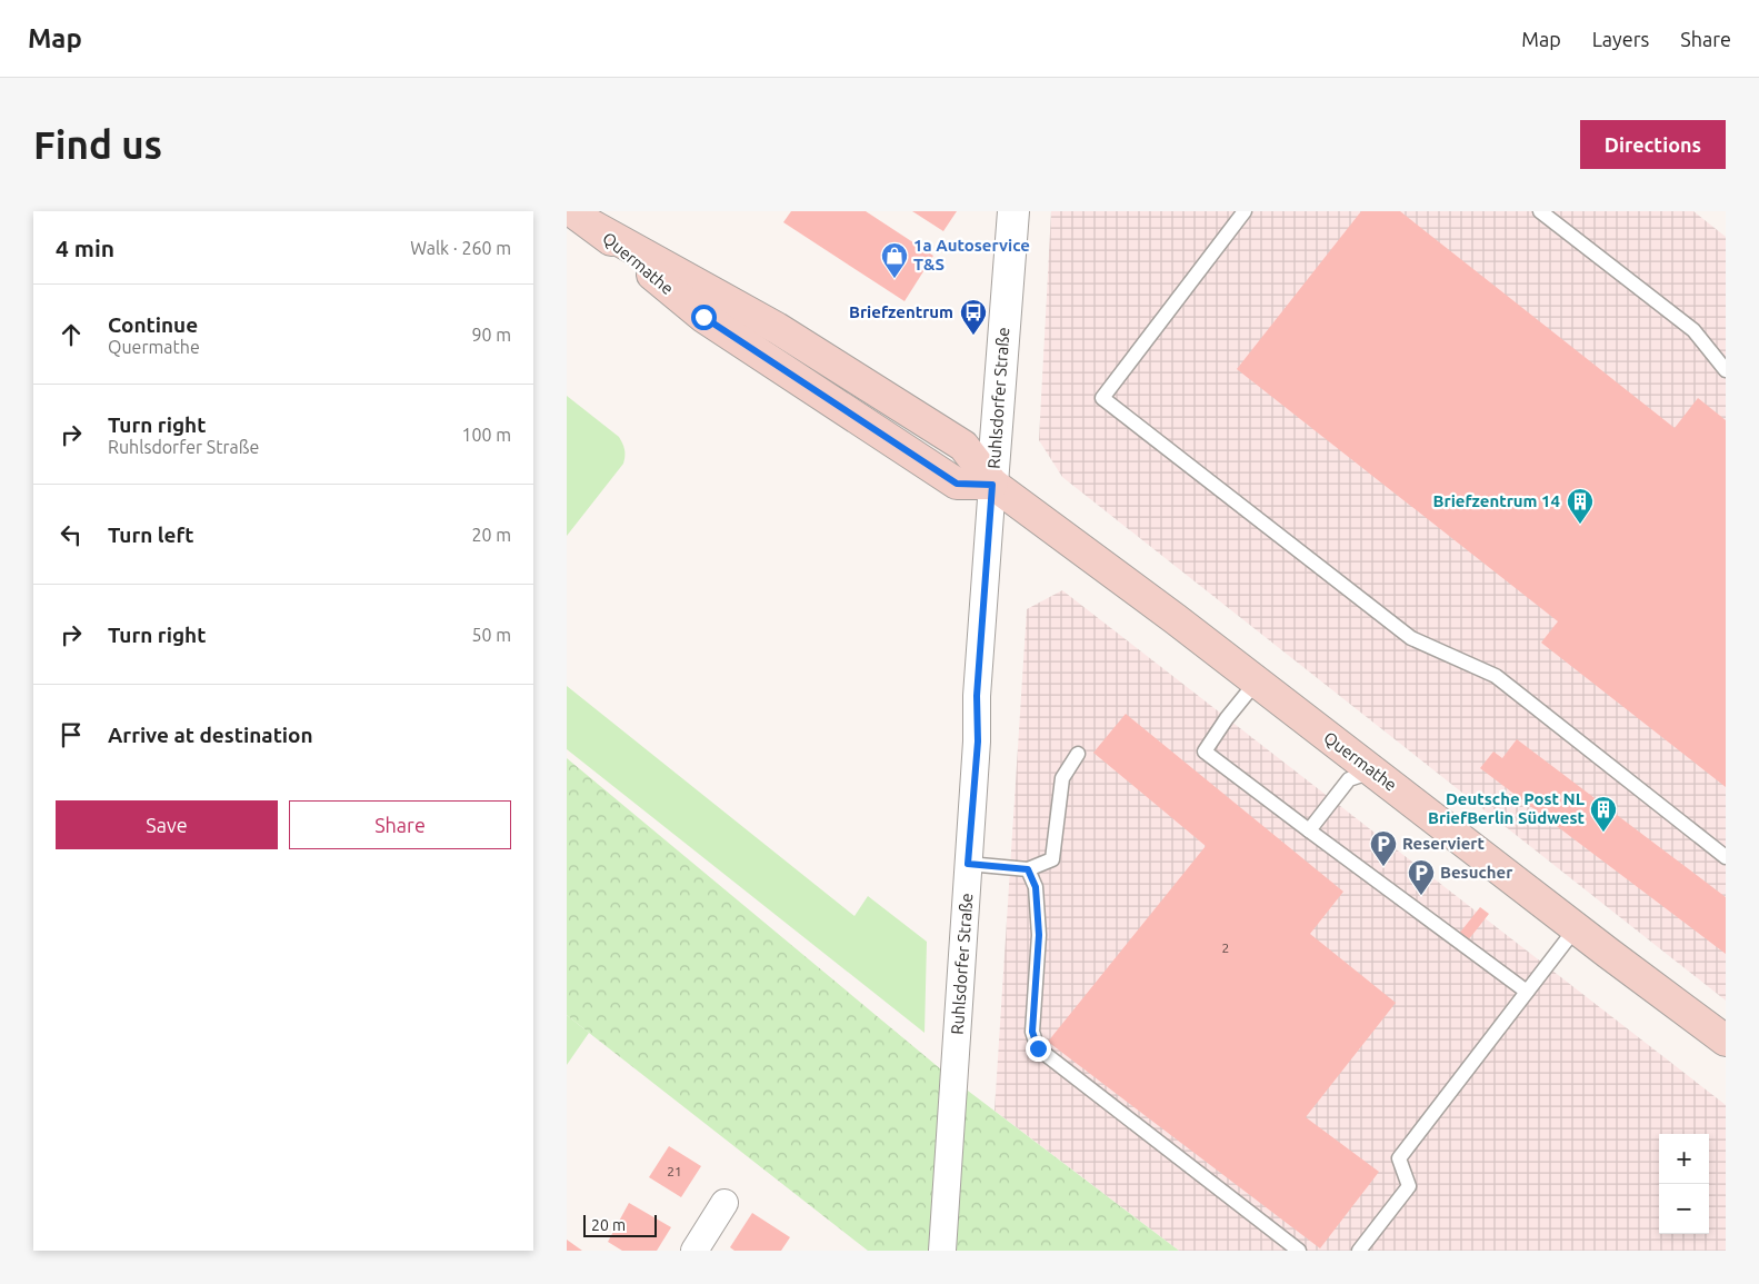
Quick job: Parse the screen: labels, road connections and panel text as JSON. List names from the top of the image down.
{
  "streets": {
    "main road": ["Quermathe"],
    "street": ["Ruhlsdorfer Straße"]
  },
  "crossings": [
    ["Quermathe", "Ruhlsdorfer Straße"]
  ],
  "places": {
    "shop": ["1a Autoservice T&S"],
    "bus stop": ["Briefzentrum"],
    "building": ["Briefzentrum 14", "Deutsche Post NL BriefBerlin Südwest"],
    "parking": ["Reserviert", "Besucher"]
  },
  "house_numbers": ["2", "21"],
  "scale_bar": "20 m",
  "page": {
    "header": "Map",
    "nav": ["Map", "Layers", "Share"],
    "buttons": [
      "Directions",
      ["Save", "Share"]
    ],
    "title": "Find us",
    "heading": ["4 min", "Walk · 260 m"],
    "list": [
      ["Continue", "Quermathe", "90 m"],
      ["Turn right", "Ruhlsdorfer Straße", "100 m"],
      ["Turn left", "20 m"],
      ["Turn right", "50 m"],
      "Arrive at destination"
    ],
    "map_buttons": ["+", "−"],
    "scale": "20 m"
  }
}
